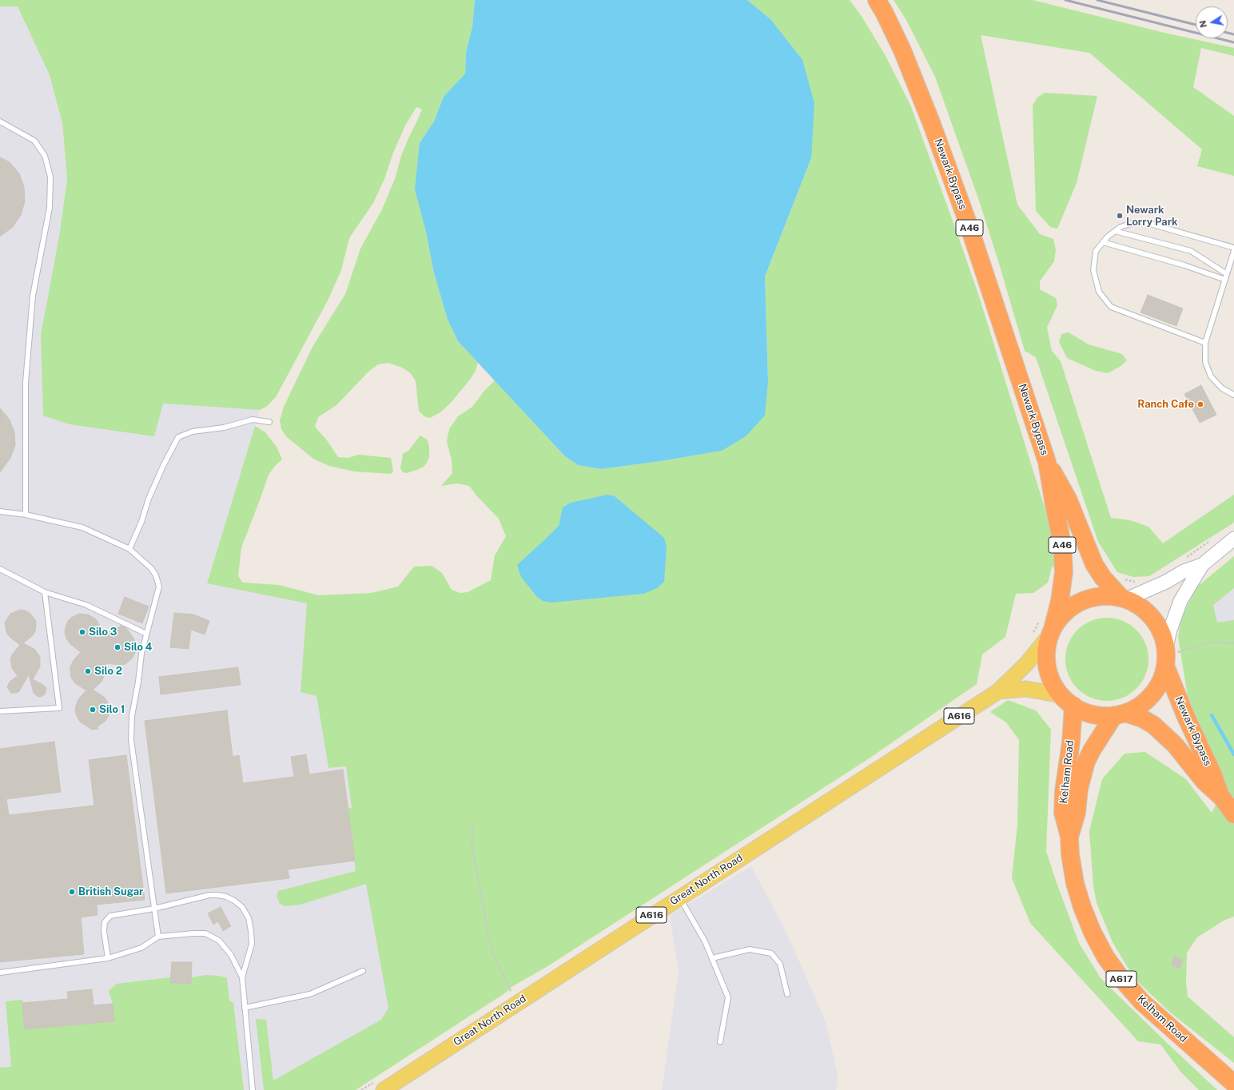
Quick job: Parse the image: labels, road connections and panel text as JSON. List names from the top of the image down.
{
  "streets": {
    "highway": [
      "Newark Bypass",
      "A46",
      "Kelham Road",
      "A617"
    ],
    "main road": ["A616", "Great North Road"]
  },
  "crossings": [
    ["Newark Bypass", "Kelham Road"],
    ["Newark Bypass", "Great North Road"],
    ["Kelham Road", "Great North Road"]
  ],
  "places": [
    "Newark Lorry Park",
    "Ranch Cafe",
    "Silo 3",
    "Silo 4",
    "Silo 2",
    "Silo 1",
    "British Sugar"
  ],
  "north": "left"
}
